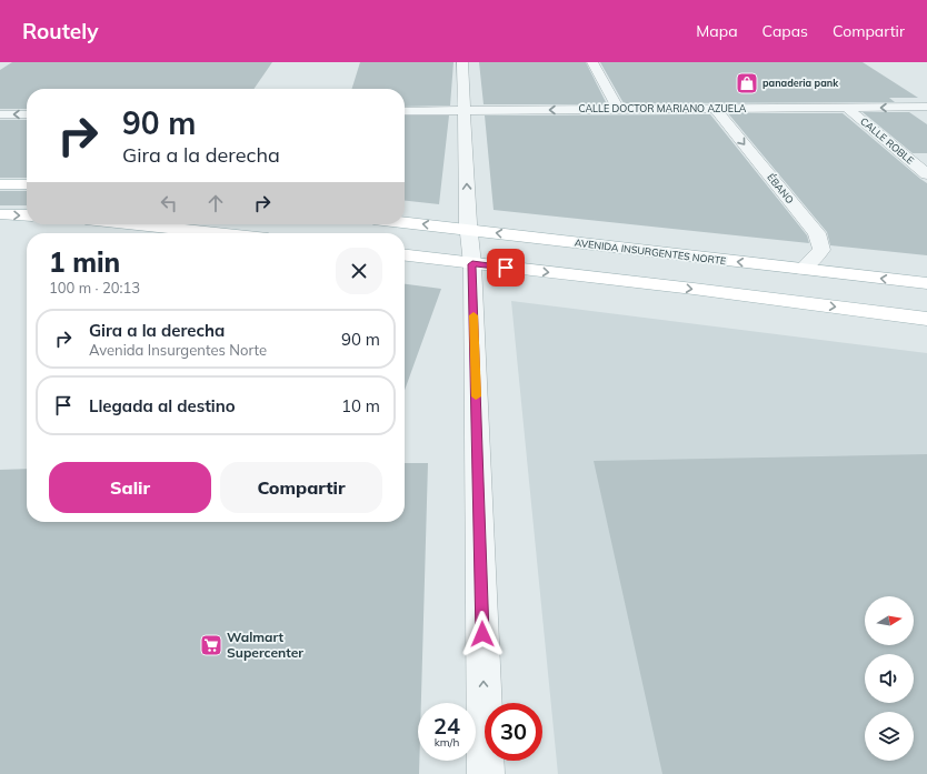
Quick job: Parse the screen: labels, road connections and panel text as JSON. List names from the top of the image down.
{
  "streets": {
    "main road": ["AVENIDA INSURGENTES NORTE"],
    "street": ["CALLE DOCTOR MARIANO AZUELA", "CALLE ROBLE", "ÉBANO"]
  },
  "crossings": [
    ["CALLE DOCTOR MARIANO AZUELA", "CALLE ROBLE"],
    ["CALLE DOCTOR MARIANO AZUELA", "ÉBANO"],
    ["ÉBANO", "AVENIDA INSURGENTES NORTE"]
  ],
  "one_way": ["CALLE DOCTOR MARIANO AZUELA", "ÉBANO"],
  "places": {
    "shop": ["panaderia pank"],
    "supermarket": ["Walmart Supercenter"]
  },
  "north": "right",
  "page": {
    "header": "Routely",
    "nav": ["Mapa", "Capas", "Compartir"],
    "turn": ["90 m", "Gira a la derecha"],
    "heading": ["1 min", "100 m · 20:13"],
    "list": [
      {
        "name": "Gira a la derecha",
        "note": "Avenida Insurgentes Norte",
        "value": "90 m"
      },
      {
        "name": "Llegada al destino",
        "value": "10 m"
      }
    ],
    "buttons": ["Salir", "Compartir"],
    "speed": "24 km/h",
    "limit": "30"
  }
}
